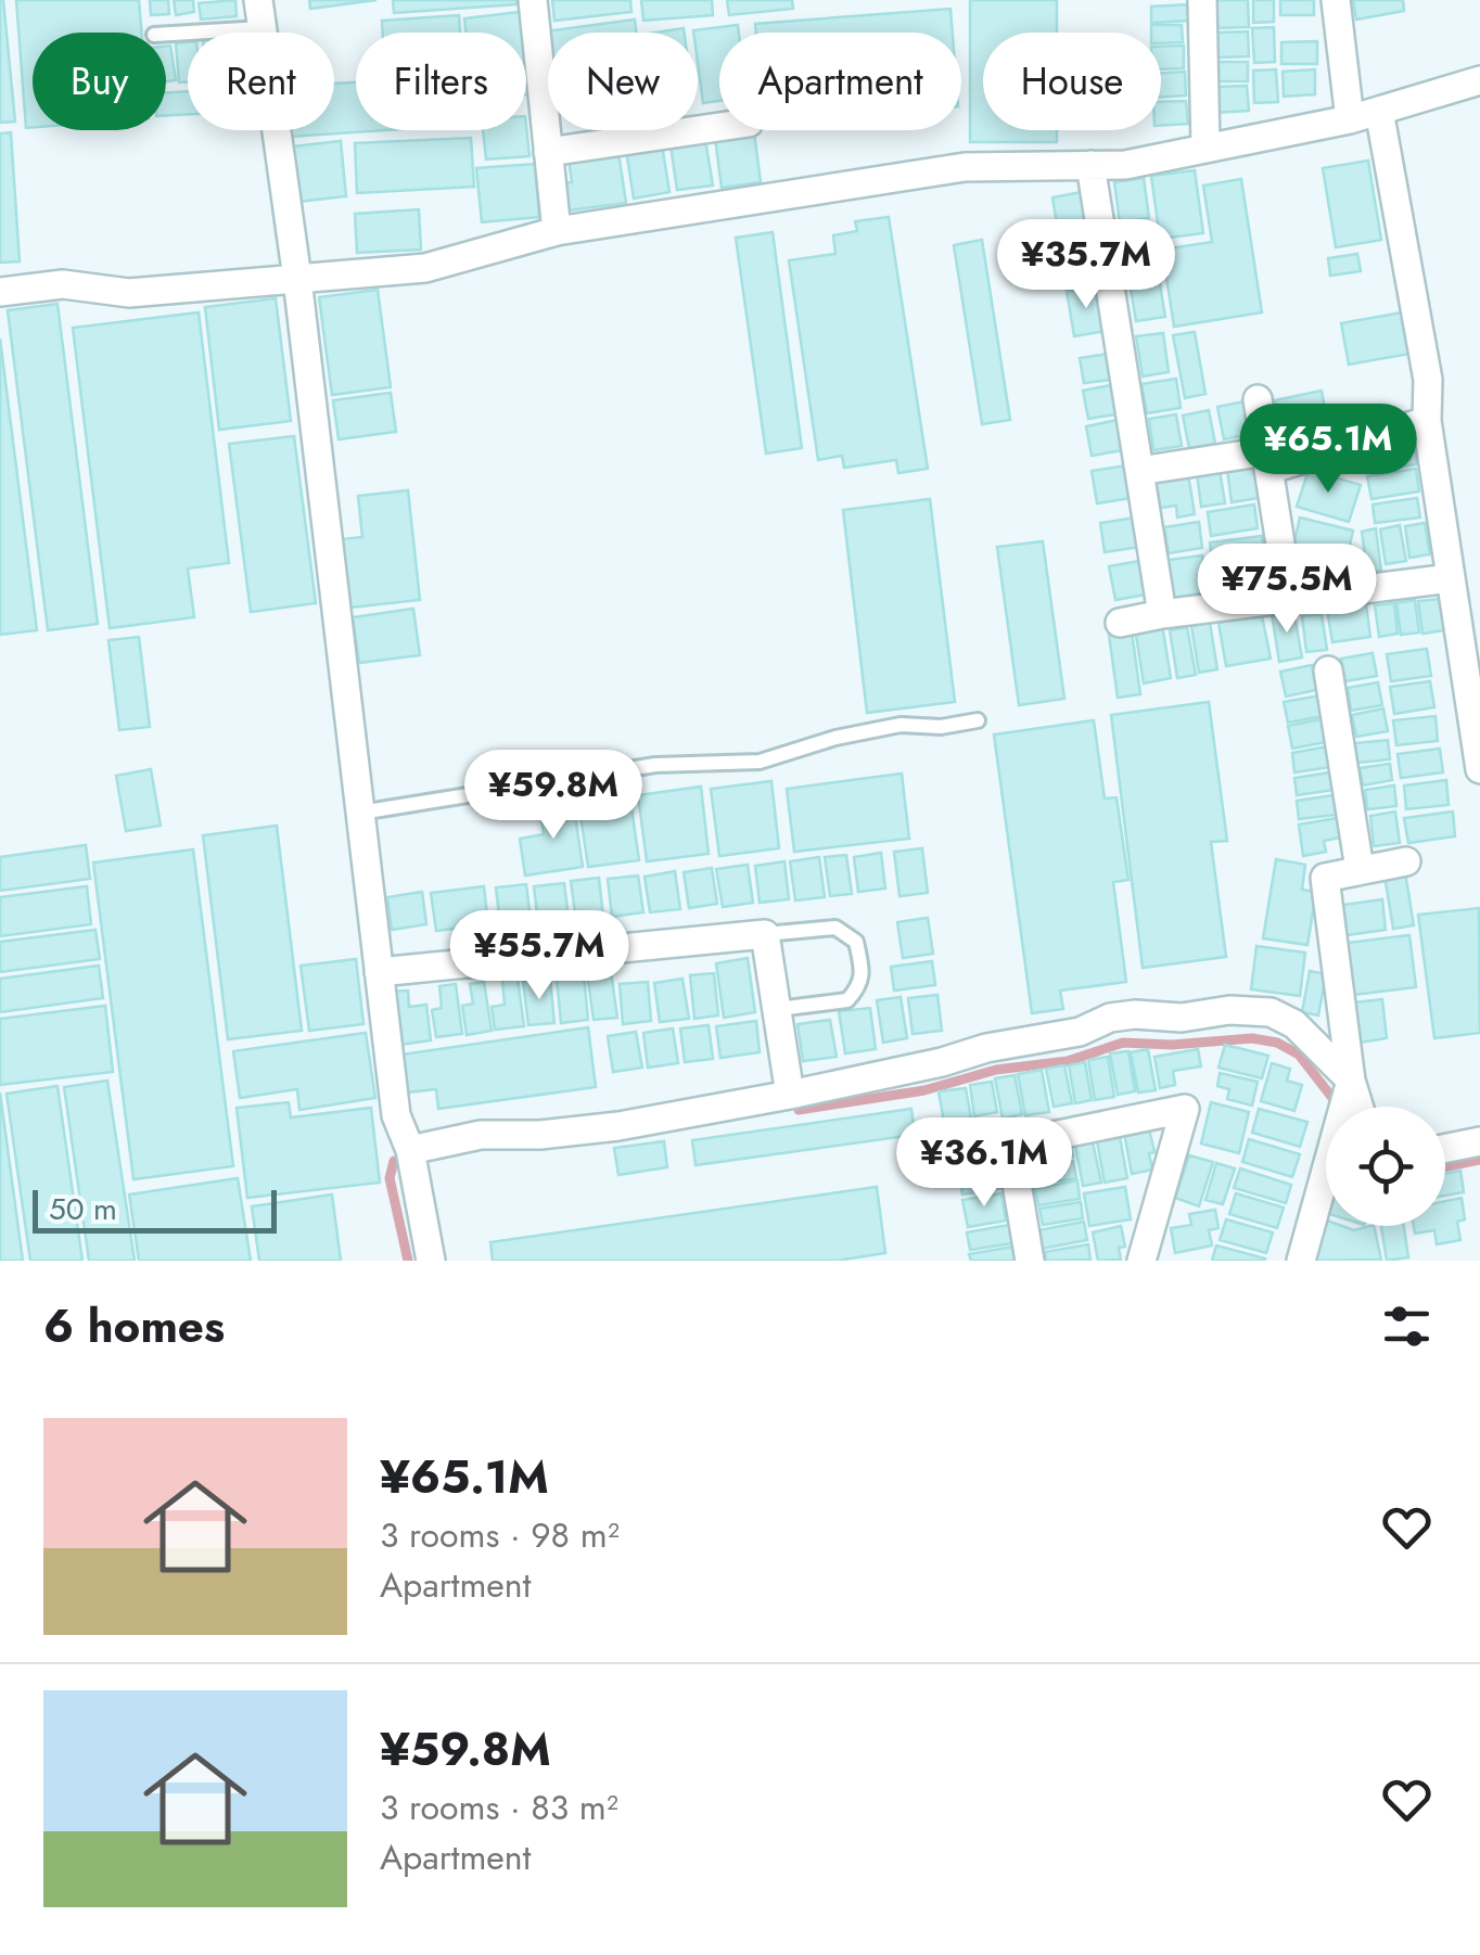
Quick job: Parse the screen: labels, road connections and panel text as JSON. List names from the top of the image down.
{
  "scale_bar": "50 m",
  "page": {
    "chip": [
      "Buy",
      "Rent",
      "Filters",
      "New",
      "Apartment",
      "House"
    ],
    "price": [
      "¥35.7M",
      "¥65.1M",
      "¥75.5M",
      "¥59.8M",
      "¥55.7M",
      "¥36.1M"
    ],
    "scale": "50 m",
    "heading": "6 homes",
    "list": [
      {
        "name": "¥65.1M",
        "note": "3 rooms · 98 m² · Apartment"
      },
      {
        "name": "¥59.8M",
        "note": "3 rooms · 83 m² · Apartment"
      }
    ]
  }
}
